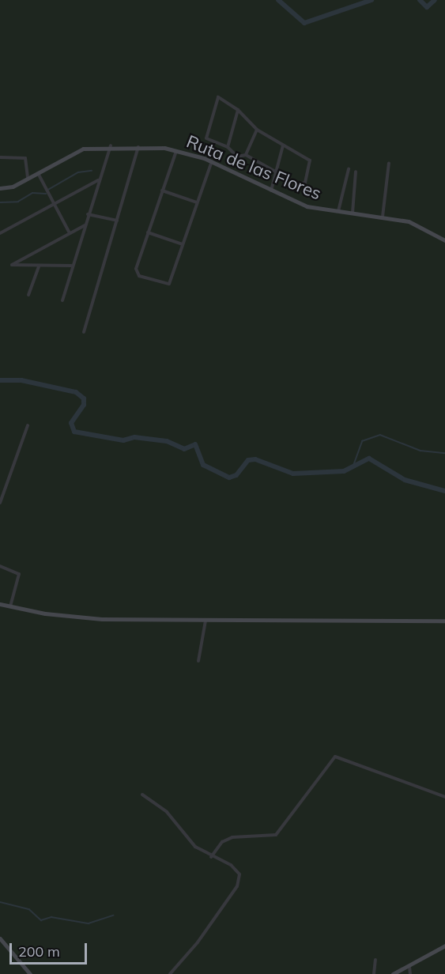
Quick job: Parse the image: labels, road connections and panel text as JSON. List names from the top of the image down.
{
  "streets": {
    "street": ["Ruta de las Flores"]
  },
  "scale_bar": "200 m"
}
